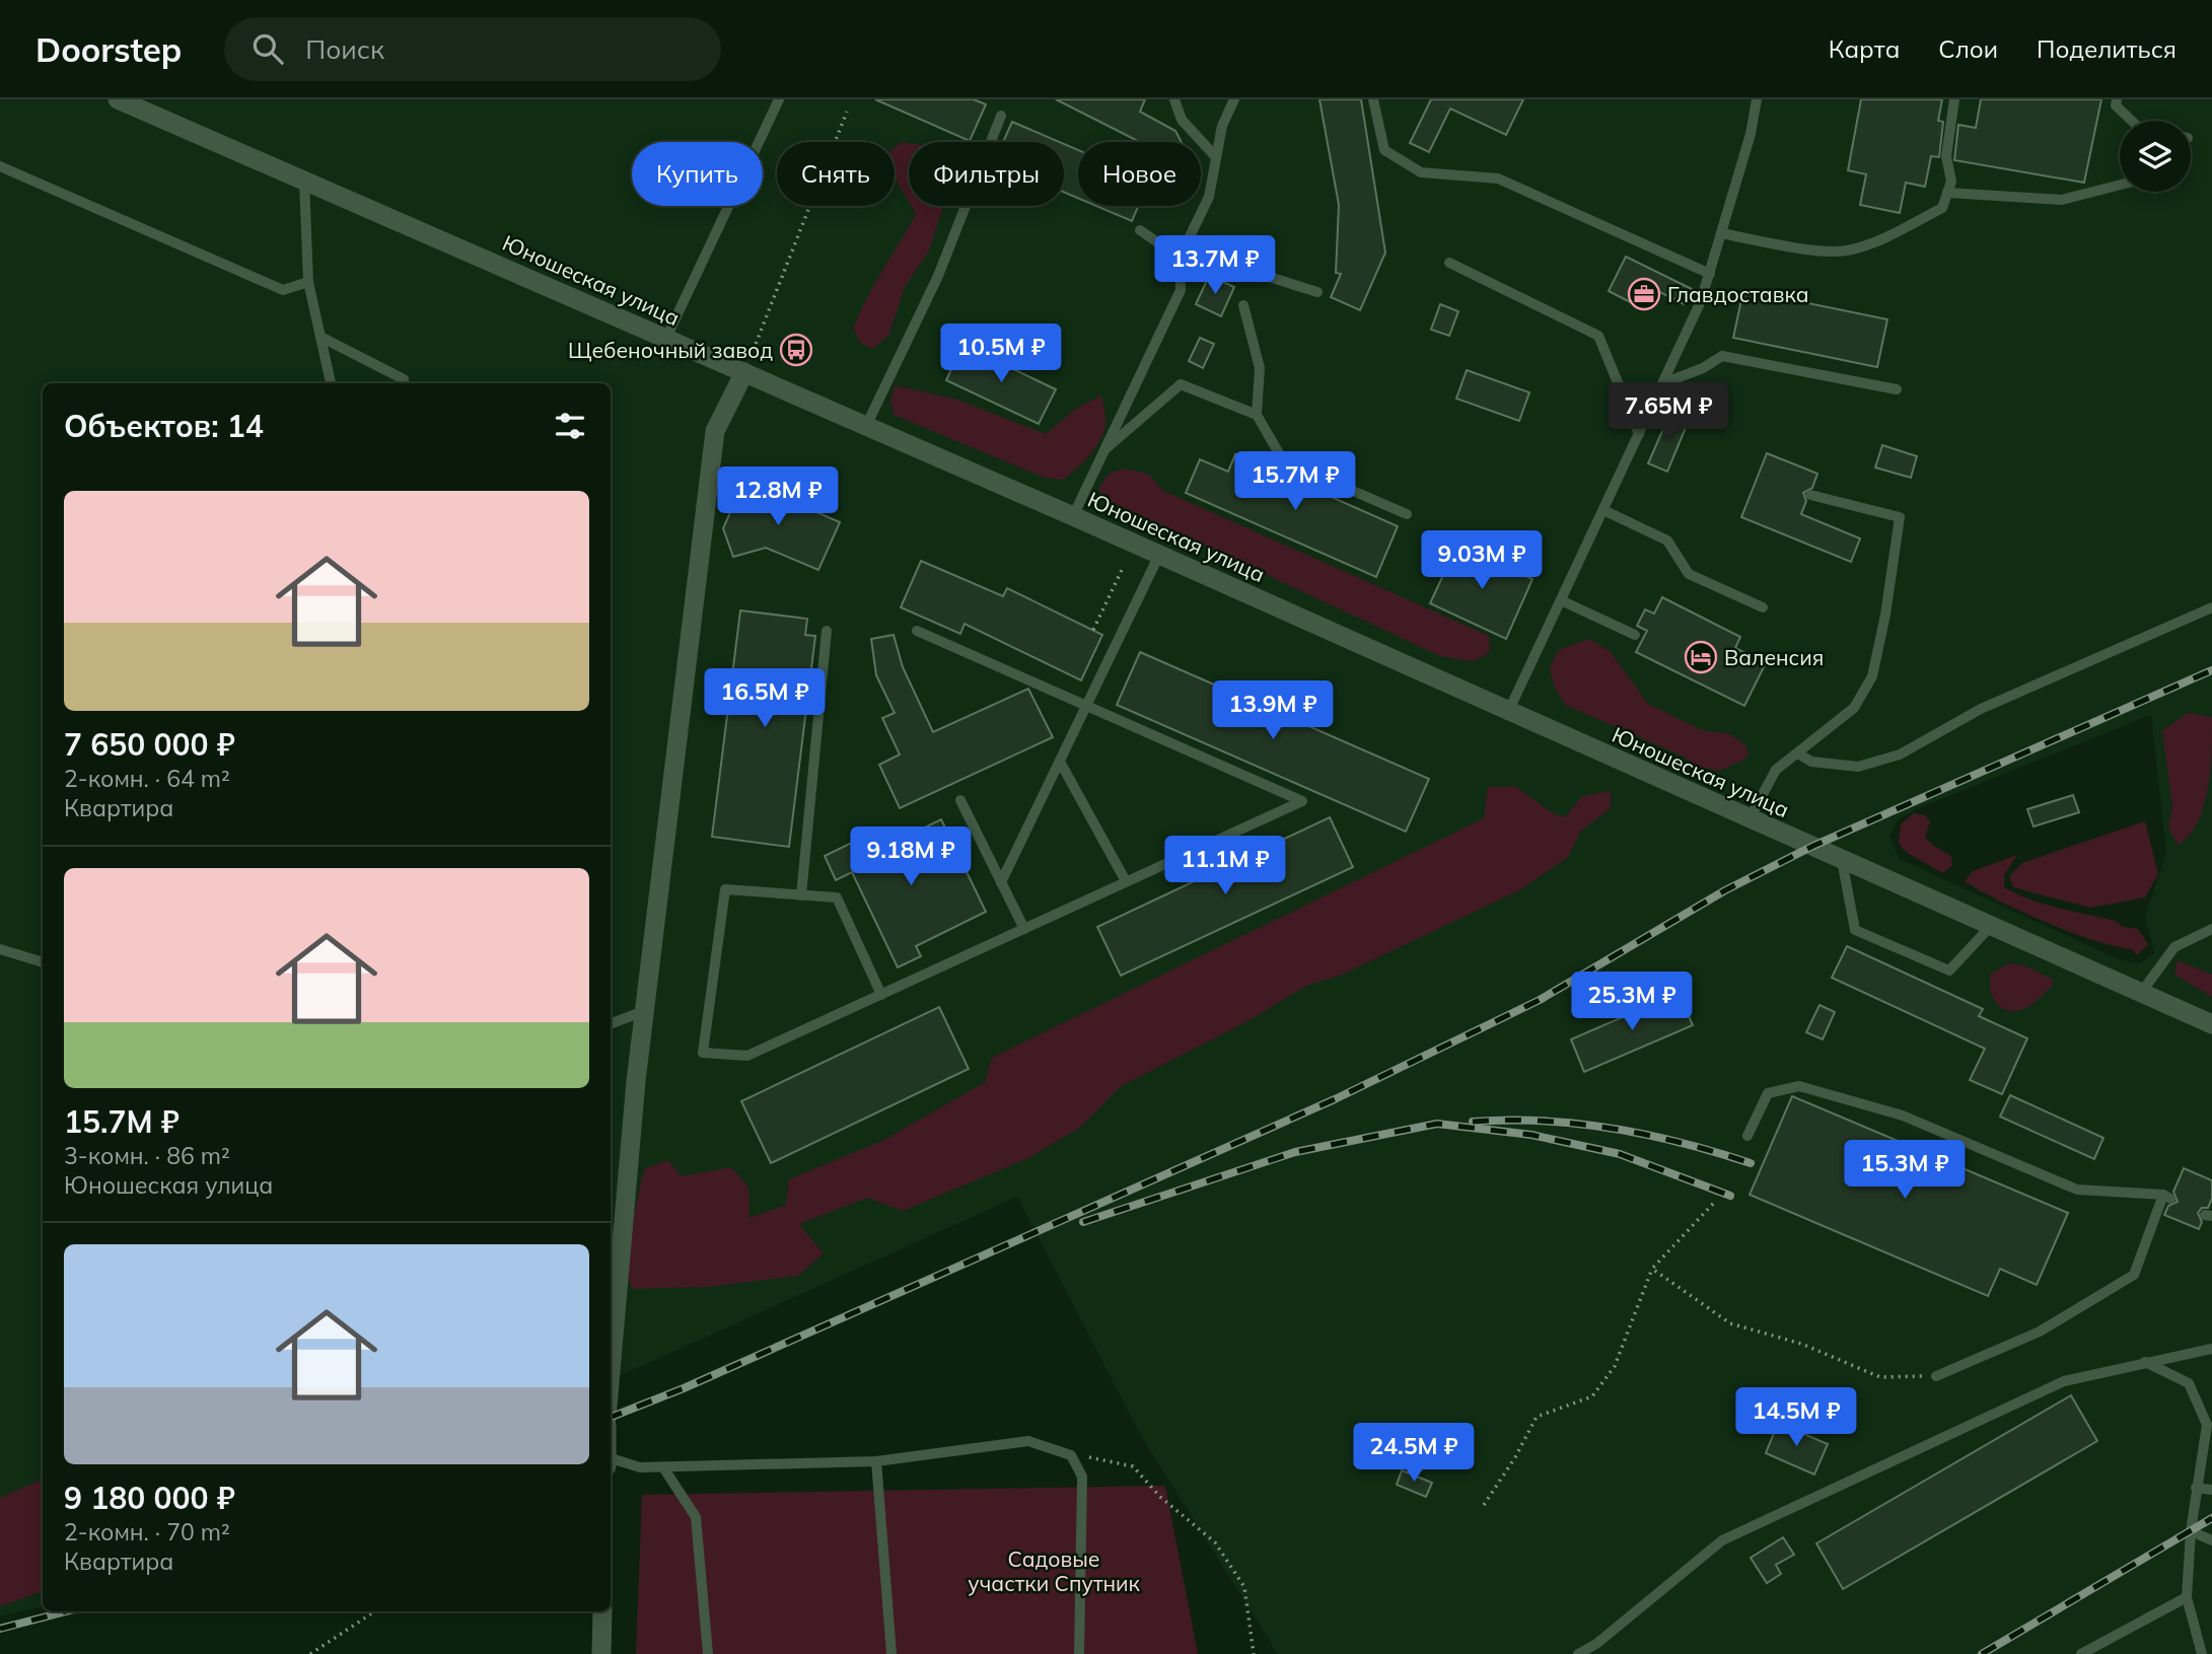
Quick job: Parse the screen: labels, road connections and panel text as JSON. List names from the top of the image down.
{
  "streets": {
    "street": ["Юношеская улица"]
  },
  "parks": ["Садовые участки Спутник"],
  "places": {
    "office": ["Главдоставка"],
    "bus stop": ["Щебеночный завод"],
    "hotel": ["Валенсия"]
  },
  "page": {
    "header": "Doorstep",
    "search": "Поиск",
    "nav": ["Карта", "Слои", "Поделиться"],
    "chip": [
      "Купить",
      "Снять",
      "Фильтры",
      "Новое"
    ],
    "price": [
      "13.7M ₽",
      "10.5M ₽",
      "7.65M ₽",
      "15.7M ₽",
      "12.8M ₽",
      "9.03M ₽",
      "16.5M ₽",
      "13.9M ₽",
      "9.18M ₽",
      "11.1M ₽",
      "25.3M ₽",
      "15.3M ₽",
      "14.5M ₽",
      "24.5M ₽"
    ],
    "heading": "Объектов: 14",
    "list": [
      {
        "name": "7 650 000 ₽",
        "note": "2-комн. · 64 m² · Квартира"
      },
      {
        "name": "15.7M ₽",
        "note": "3-комн. · 86 m² · Юношеская улица"
      },
      {
        "name": "9 180 000 ₽",
        "note": "2-комн. · 70 m² · Квартира"
      }
    ]
  }
}
